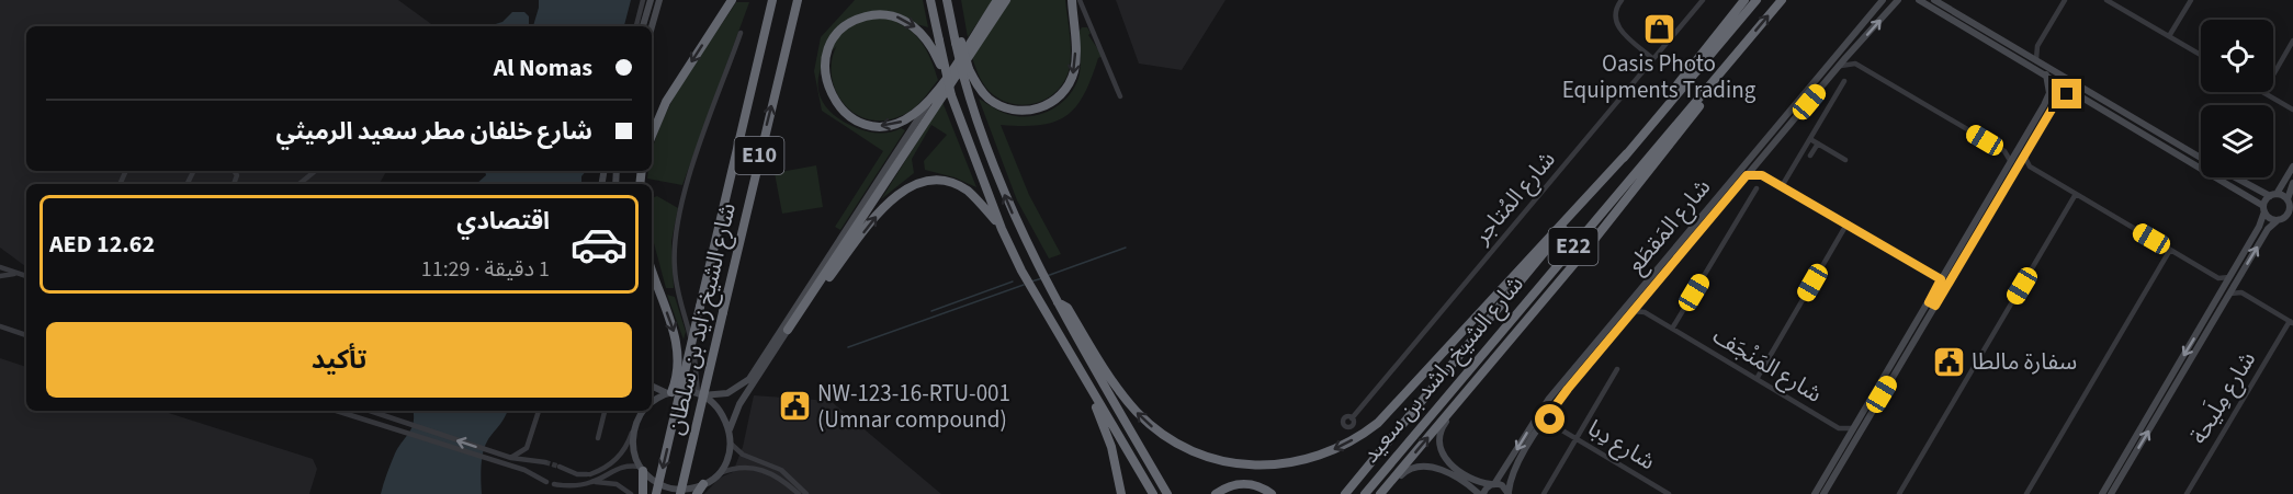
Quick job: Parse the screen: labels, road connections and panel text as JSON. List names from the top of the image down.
{
  "streets": {
    "highway": [
      "E10",
      "E22",
      "شارع الشيخ زايد بن سلطان",
      "شارع الشيخ راشد بن سعيد"
    ],
    "street": [
      "شارع المُتاجر",
      "شارع المَقطَع",
      "شارع المَنْجَف",
      "شارع مِلَيحة",
      "شارع دِبا"
    ]
  },
  "crossings": [
    ["شارع المَقطَع", "شارع المَنْجَف"],
    ["شارع المَقطَع", "شارع دِبا"]
  ],
  "places": {
    "shop": ["Oasis Photo Equipments Trading"],
    "public building": ["سفارة مالطا", "NW-123-16-RTU-001 (Umnar compound)"]
  },
  "page": {
    "banner": ["Al Nomas", "شارع خلفان مطر سعيد الرميثي"],
    "list": [
      {
        "name": "اقتصادي",
        "note": "1 دقيقة · 11:29",
        "value": "AED 12.62"
      }
    ],
    "buttons": "تأكيد"
  }
}
